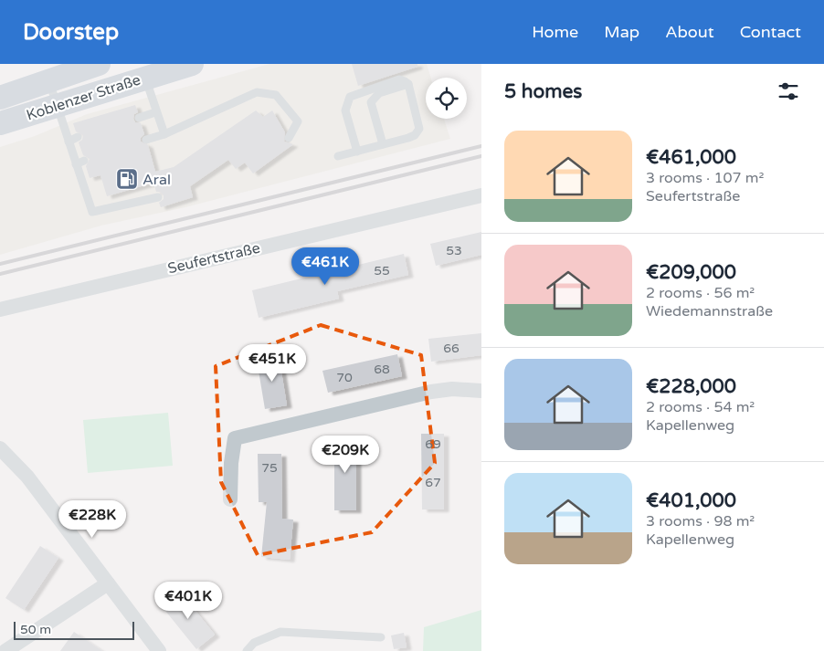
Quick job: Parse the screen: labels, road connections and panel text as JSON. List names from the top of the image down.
{
  "streets": {
    "main road": ["Koblenzer Straße"],
    "street": ["Seufertstraße"]
  },
  "places": {
    "fuel station": ["Aral"]
  },
  "house_numbers": [
    "53",
    "55",
    "66",
    "68",
    "70",
    "69",
    "75",
    "67"
  ],
  "scale_bar": "50 m",
  "page": {
    "header": "Doorstep",
    "nav": [
      "Home",
      "Map",
      "About",
      "Contact"
    ],
    "heading": "5 homes",
    "list": [
      {
        "name": "€461,000",
        "note": "3 rooms · 107 m² · Seufertstraße"
      },
      {
        "name": "€209,000",
        "note": "2 rooms · 56 m² · Wiedemannstraße"
      },
      {
        "name": "€228,000",
        "note": "2 rooms · 54 m² · Kapellenweg"
      },
      {
        "name": "€401,000",
        "note": "3 rooms · 98 m² · Kapellenweg"
      }
    ],
    "price": [
      "€461K",
      "€451K",
      "€209K",
      "€228K",
      "€401K"
    ],
    "scale": "50 m"
  }
}
